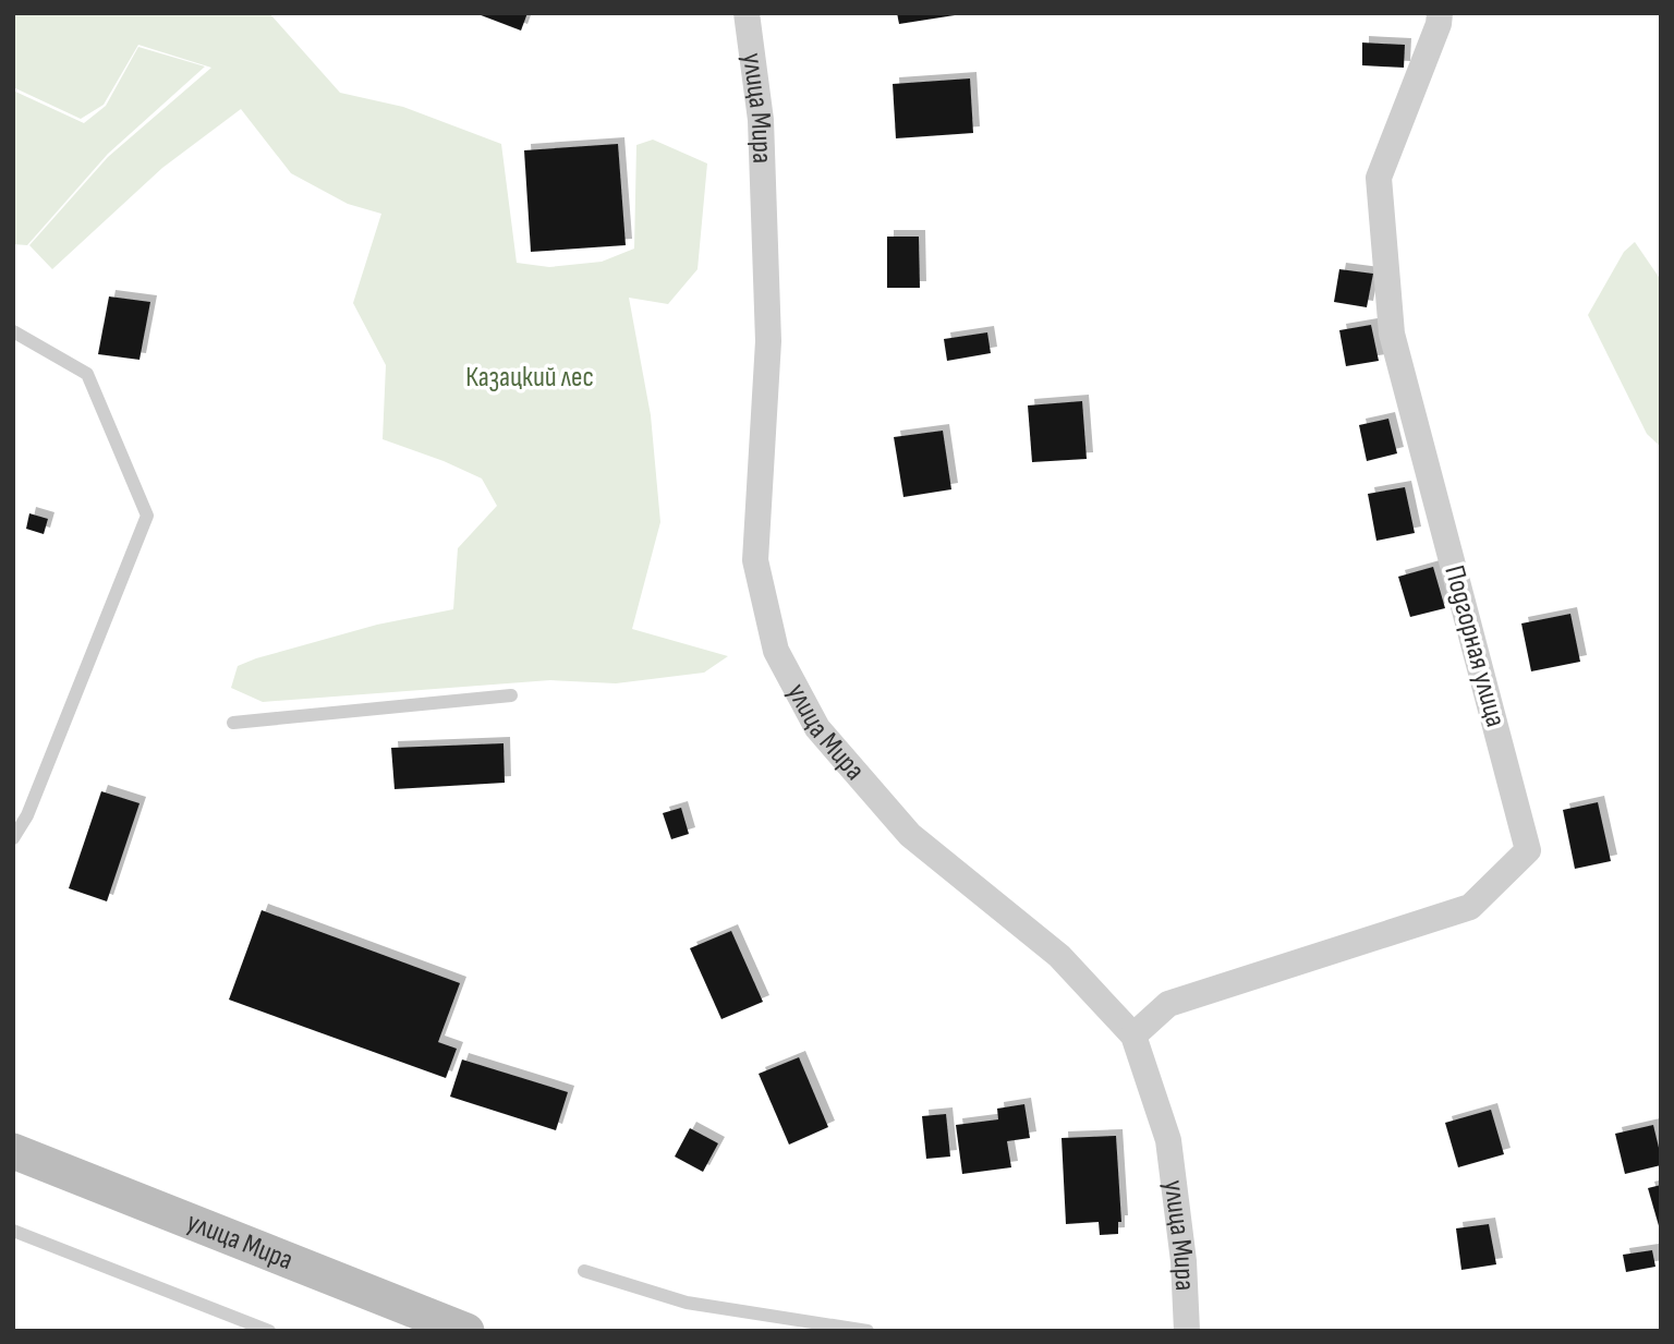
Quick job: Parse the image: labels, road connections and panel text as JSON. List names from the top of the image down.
{
  "streets": {
    "main road": ["улица Мира"],
    "street": ["Подгорная улица"]
  },
  "crossings": [
    ["улица Мира", "Подгорная улица"]
  ],
  "parks": ["Казацкий лес"]
}
